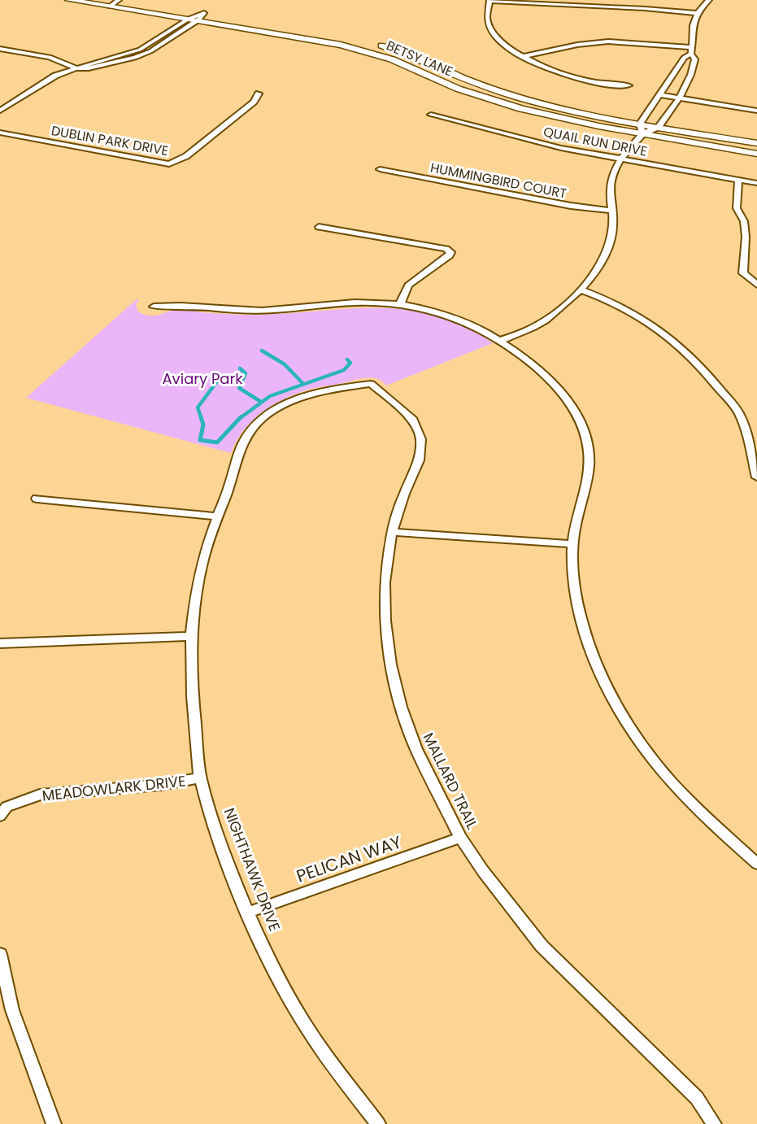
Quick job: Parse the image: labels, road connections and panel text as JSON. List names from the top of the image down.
{
  "streets": {
    "main road": ["BETSY LANE"],
    "street": [
      "DUBLIN PARK DRIVE",
      "QUAIL RUN DRIVE",
      "HUMMINGBIRD COURT",
      "MALLARD TRAIL",
      "MEADOWLARK DRIVE",
      "PELICAN WAY",
      "NIGHTHAWK DRIVE"
    ]
  },
  "crossings": [
    ["MALLARD TRAIL", "PELICAN WAY"],
    ["MALLARD TRAIL", "NIGHTHAWK DRIVE"],
    ["MEADOWLARK DRIVE", "NIGHTHAWK DRIVE"],
    ["PELICAN WAY", "NIGHTHAWK DRIVE"]
  ],
  "parks": ["Aviary Park"]
}
